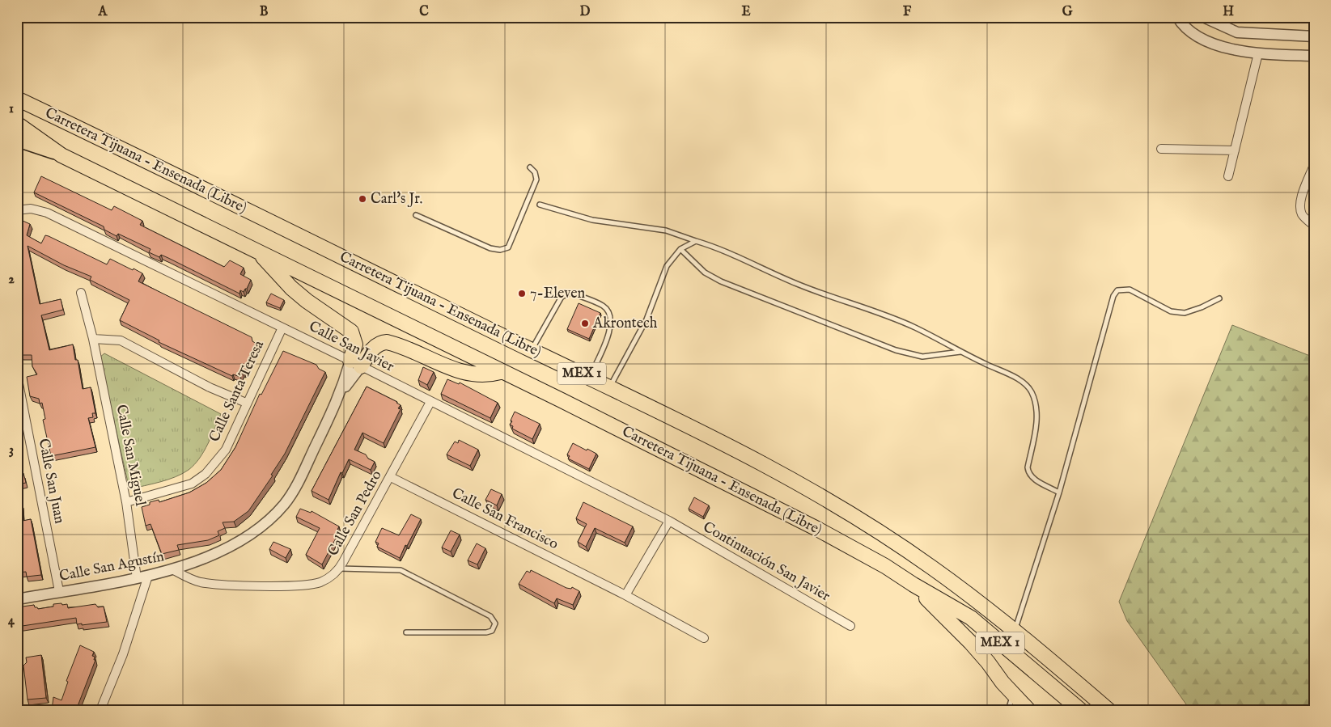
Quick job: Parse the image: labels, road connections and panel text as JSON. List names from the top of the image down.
{
  "streets": {
    "highway": ["Carretera Tijuana - Ensenada (Libre)", "MEX 1"],
    "street": [
      "Calle San Javier",
      "Calle Santa Teresa",
      "Calle San Miguel",
      "Calle San Juan",
      "Calle San Pedro",
      "Calle San Francisco",
      "Continuación San Javier",
      "Calle San Agustín"
    ]
  },
  "crossings": [
    ["Calle San Javier", "Calle Santa Teresa"],
    ["Calle San Javier", "Calle San Pedro"],
    ["Calle San Javier", "Continuación San Javier"],
    ["Calle San Javier", "Calle San Agustín"],
    ["Calle Santa Teresa", "Calle San Miguel"],
    ["Calle San Miguel", "Calle San Agustín"],
    ["Calle San Juan", "Calle San Agustín"],
    ["Calle San Pedro", "Calle San Francisco"],
    ["Calle San Pedro", "Calle San Agustín"]
  ],
  "places": ["Carl's Jr.", "7-Eleven", "Akrontech"],
  "grid": {
    "columns": [
      "A",
      "B",
      "C",
      "D",
      "E",
      "F",
      "G",
      "H"
    ],
    "rows": [
      "1",
      "2",
      "3",
      "4"
    ]
  }
}
